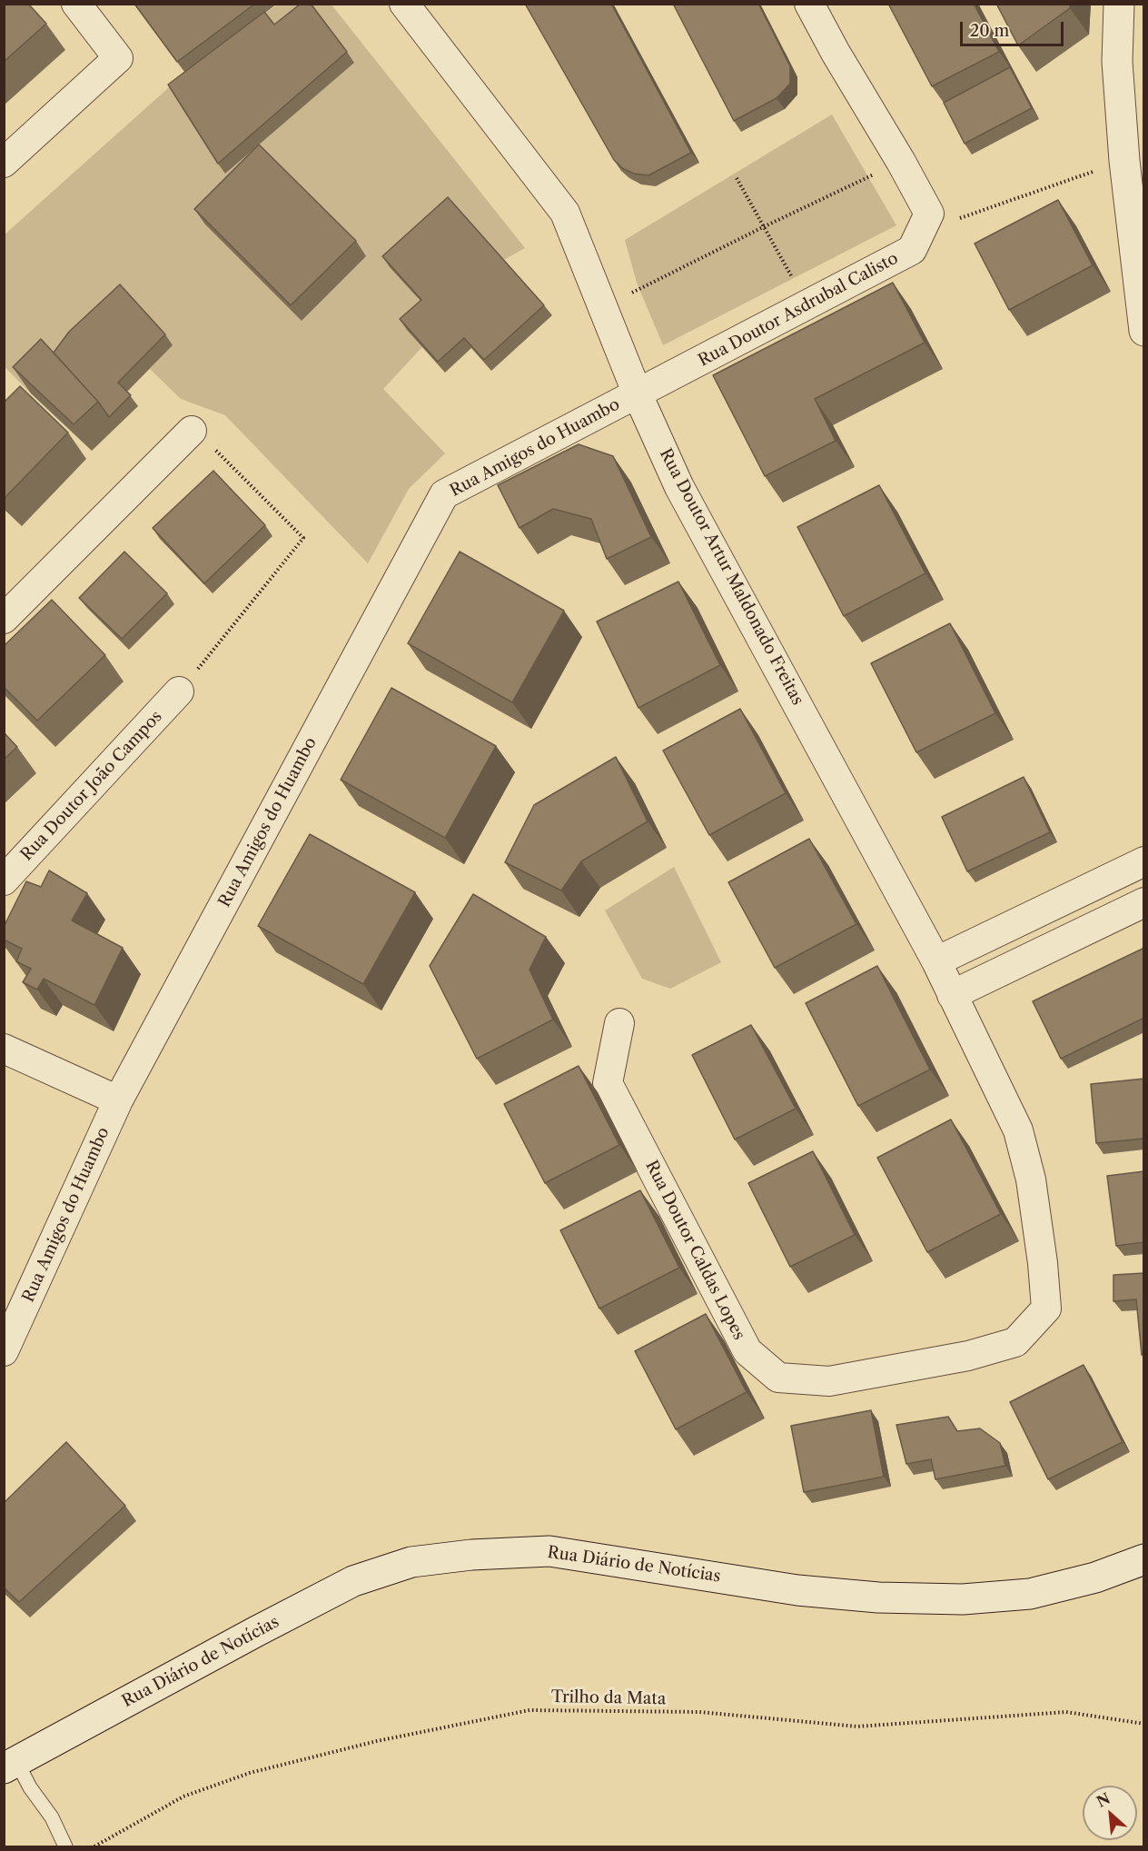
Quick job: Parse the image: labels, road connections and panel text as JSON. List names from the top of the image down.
{
  "streets": {
    "main road": ["Rua Diário de Notícias"],
    "street": [
      "Rua Doutor Asdrubal Calisto",
      "Rua Amigos do Huambo",
      "Rua Doutor Artur Maldonado Freitas",
      "Rua Doutor João Campos",
      "Rua Doutor Caldas Lopes"
    ],
    "path": ["Trilho da Mata"]
  },
  "crossings": [
    ["Rua Doutor Asdrubal Calisto", "Rua Amigos do Huambo"],
    ["Rua Doutor Asdrubal Calisto", "Rua Doutor Artur Maldonado Freitas"],
    ["Rua Amigos do Huambo", "Rua Doutor Artur Maldonado Freitas"],
    ["Rua Doutor Artur Maldonado Freitas", "Rua Doutor Caldas Lopes"]
  ],
  "scale_bar": "20 m",
  "north": "top left"
}
